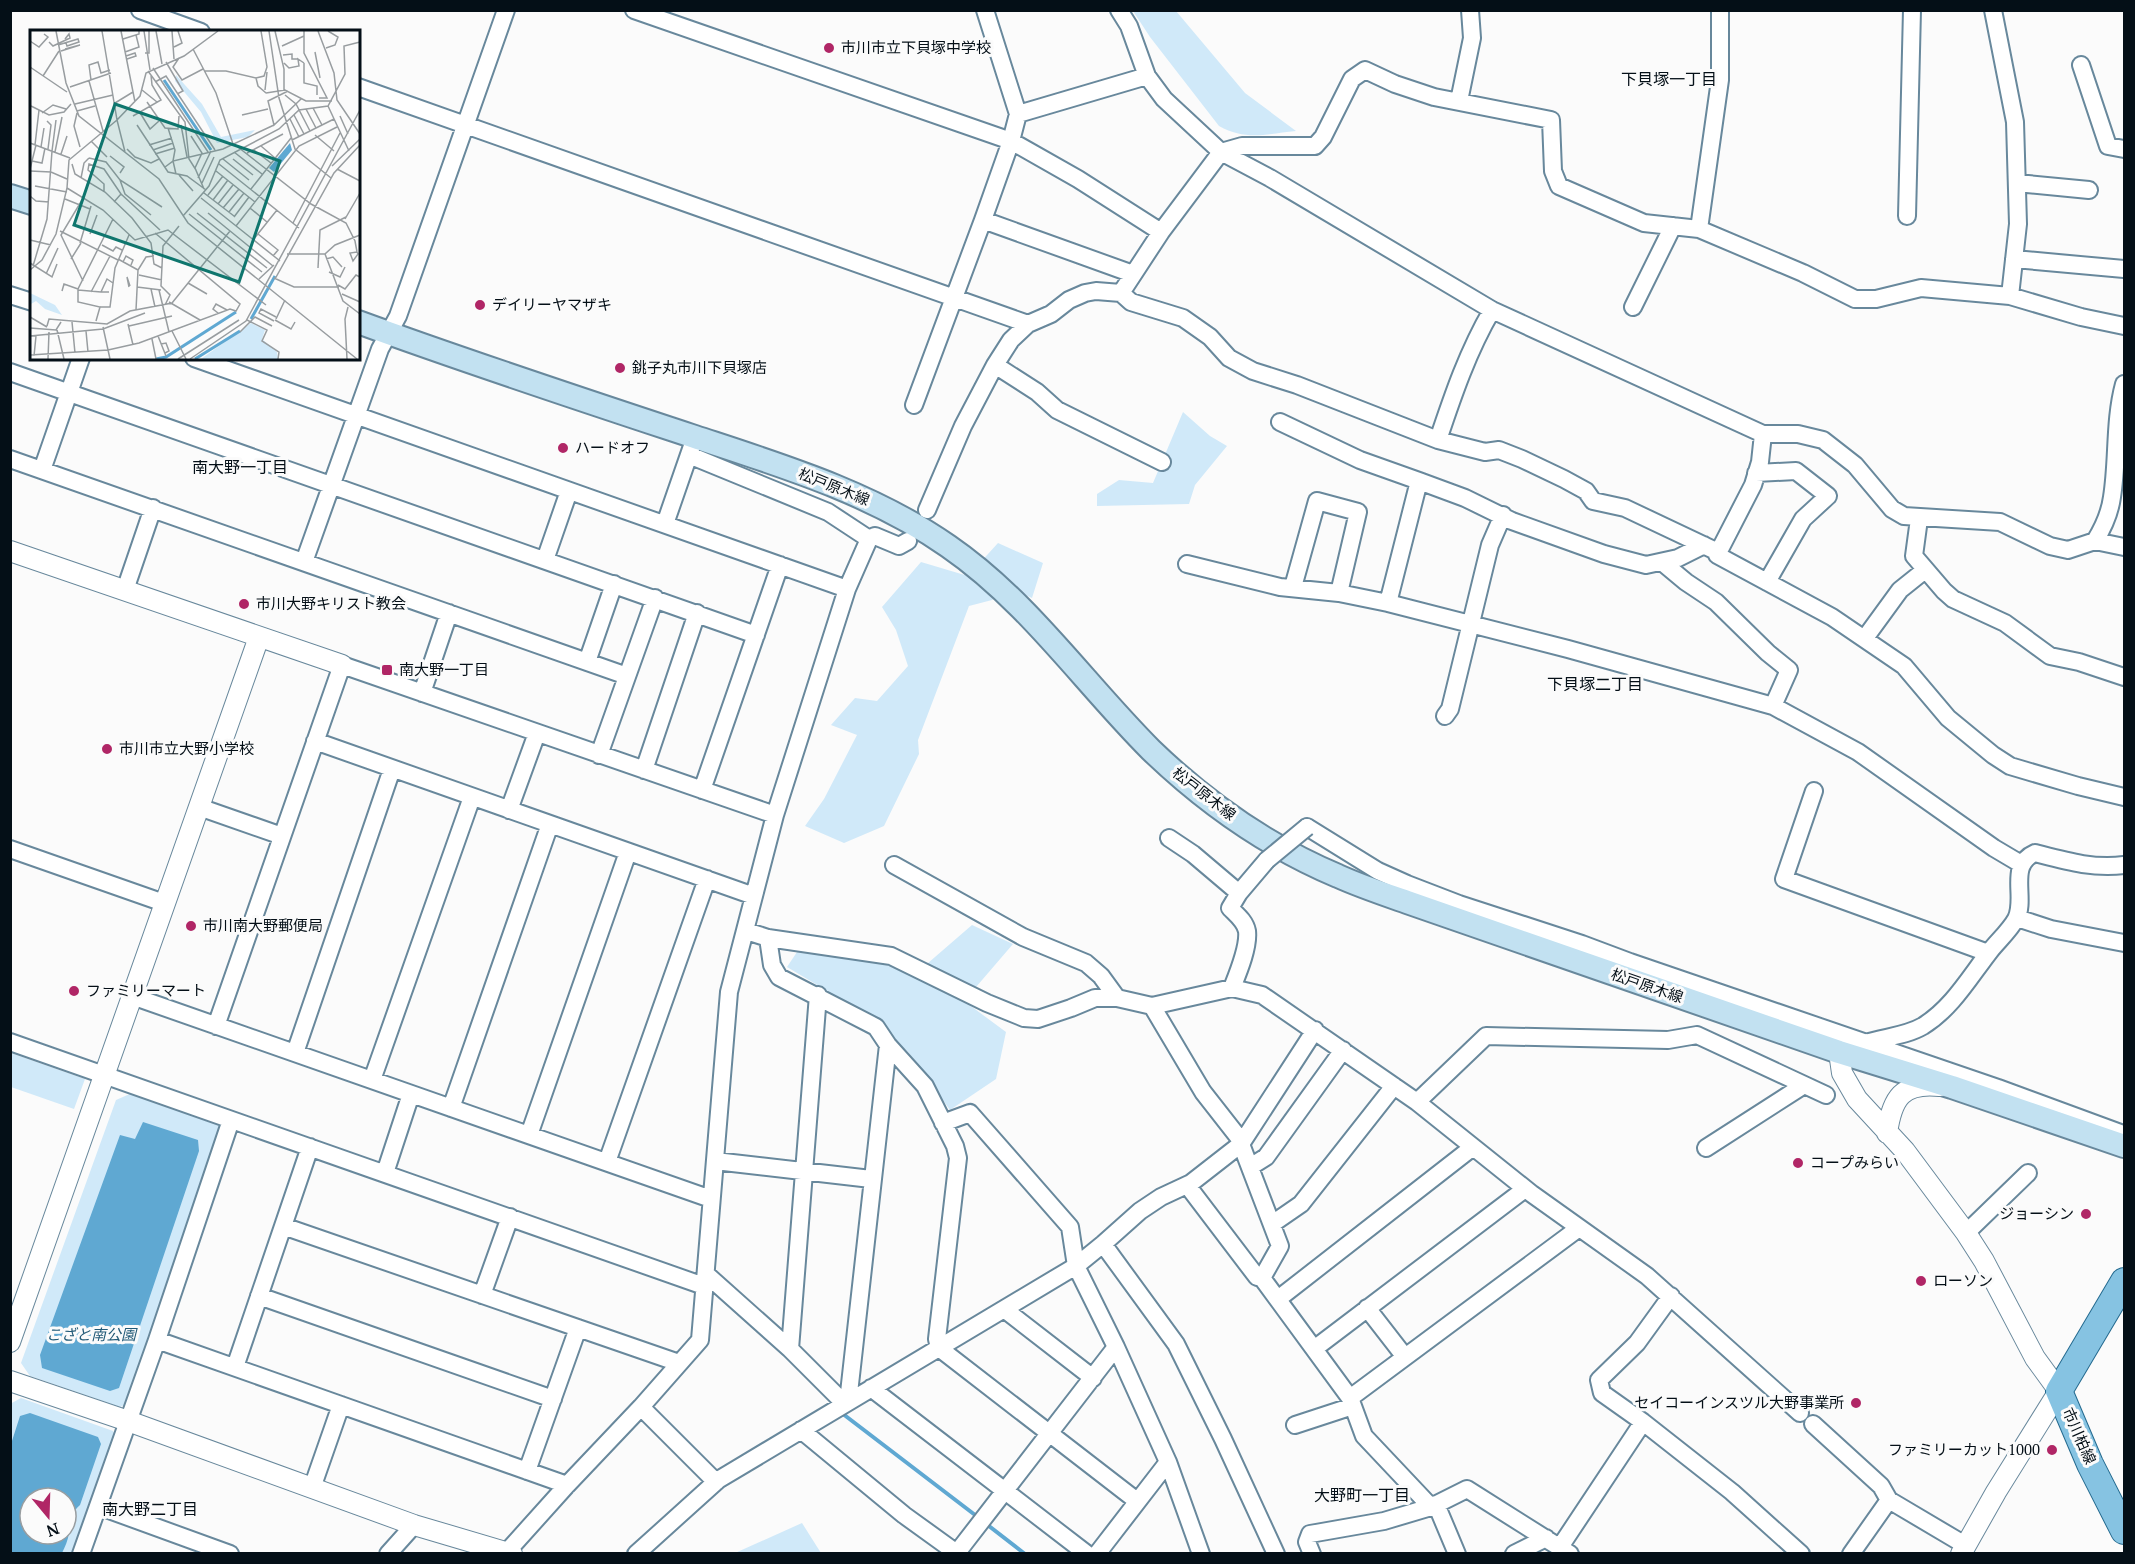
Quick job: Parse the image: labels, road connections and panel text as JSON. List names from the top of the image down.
{
  "streets": {
    "main road": ["松戸原木線", "市川柏線"]
  },
  "districts": [
    "下貝塚一丁目",
    "南大野一丁目",
    "下貝塚二丁目",
    "大野町一丁目",
    "南大野二丁目"
  ],
  "parks": ["こざと南公園"],
  "places": {
    "other": [
      "市川市立下貝塚中学校",
      "デイリーヤマザキ",
      "銚子丸市川下貝塚店",
      "ハードオフ",
      "市川大野キリスト教会",
      "市川市立大野小学校",
      "市川南大野郵便局",
      "ファミリーマート",
      "コープみらい",
      "ジョーシン",
      "ローソン",
      "セイコーインスツル大野事業所",
      "ファミリーカット1000"
    ],
    "transit": ["南大野一丁目"]
  },
  "north": "bottom"
}
